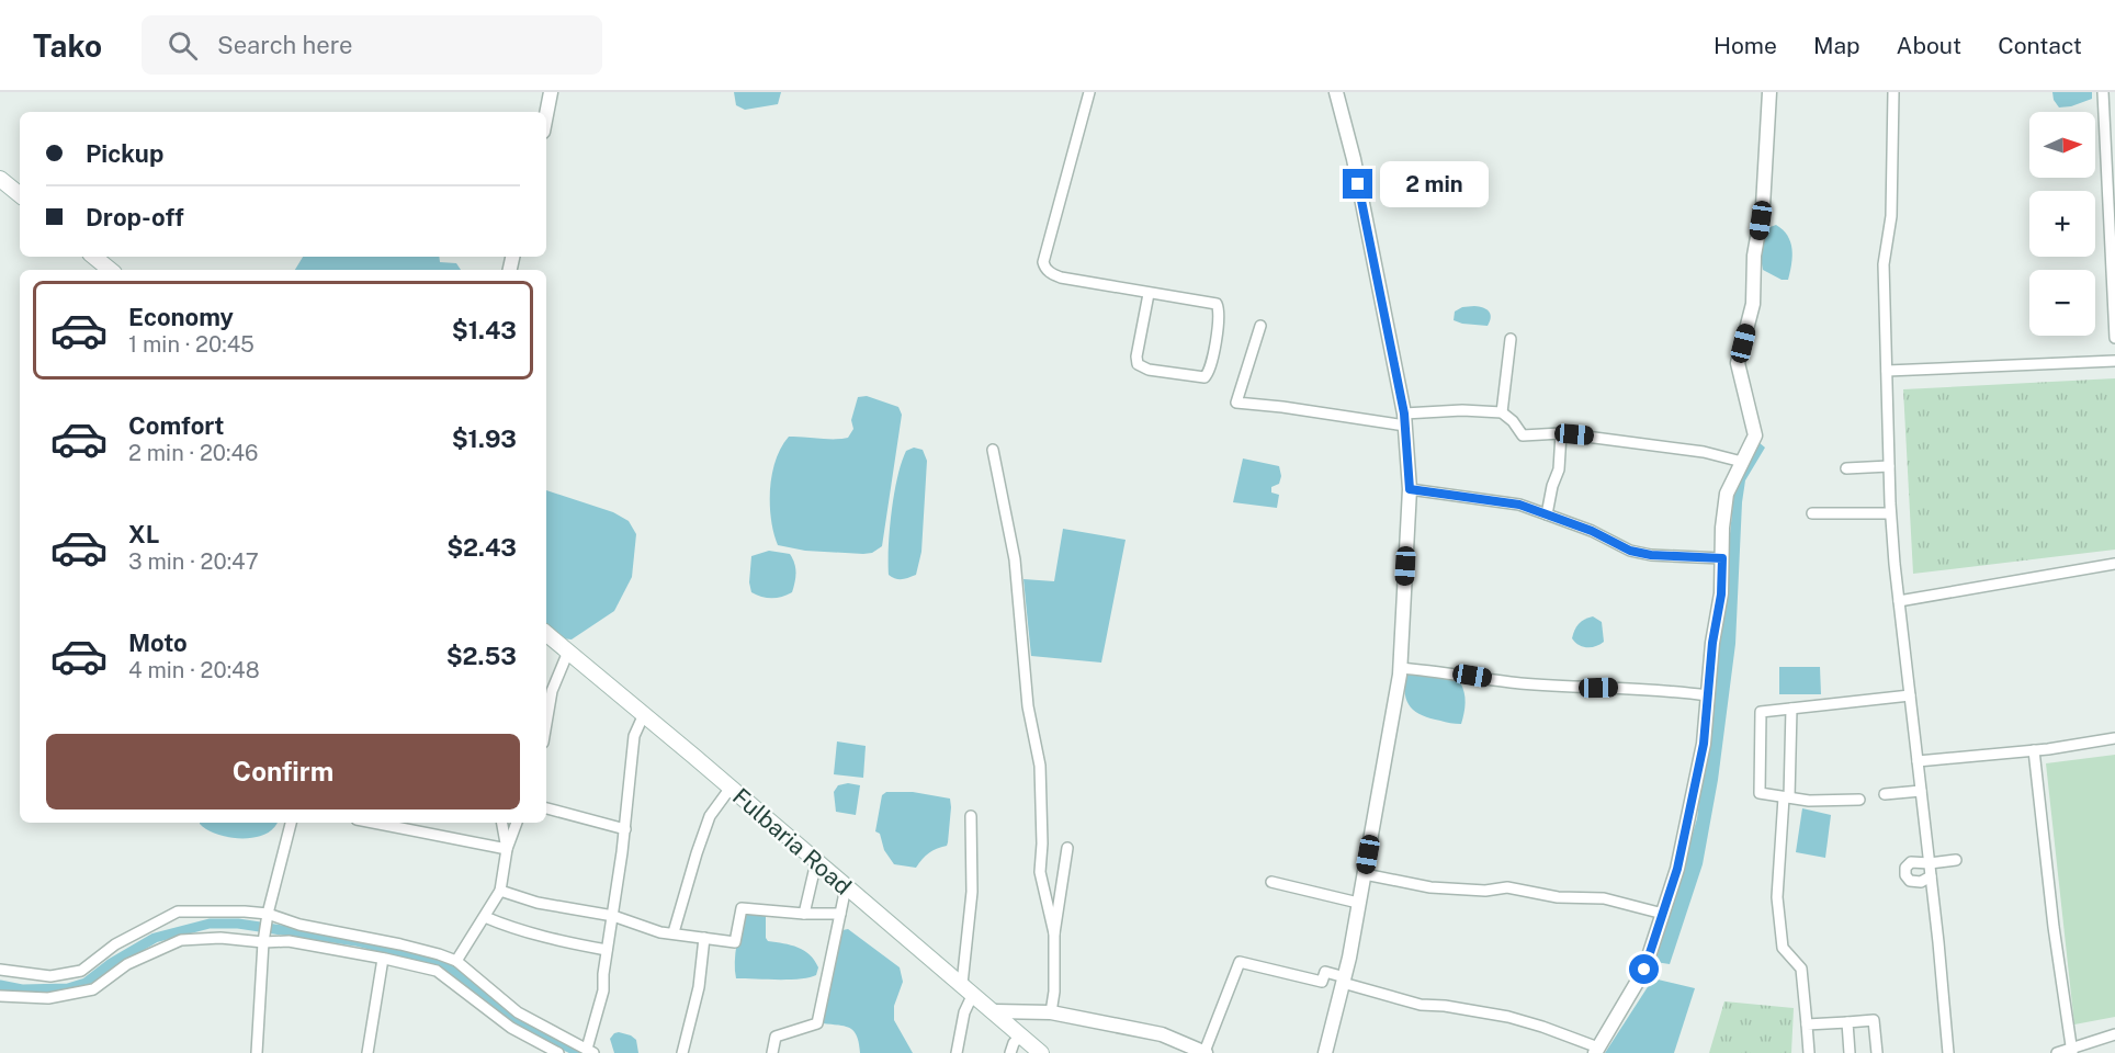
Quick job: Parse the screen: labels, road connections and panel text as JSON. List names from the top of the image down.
{
  "streets": {
    "main road": ["Fulbaria Road"]
  },
  "north": "right",
  "page": {
    "header": "Tako",
    "search": "Search here",
    "nav": [
      "Home",
      "Map",
      "About",
      "Contact"
    ],
    "map_buttons": ["+", "−"],
    "banner": ["Pickup", "Drop-off"],
    "bubble": "2 min",
    "list": [
      {
        "name": "Economy",
        "note": "1 min · 20:45",
        "value": "$1.43"
      },
      {
        "name": "Comfort",
        "note": "2 min · 20:46",
        "value": "$1.93"
      },
      {
        "name": "XL",
        "note": "3 min · 20:47",
        "value": "$2.43"
      },
      {
        "name": "Moto",
        "note": "4 min · 20:48",
        "value": "$2.53"
      }
    ],
    "buttons": "Confirm"
  }
}
